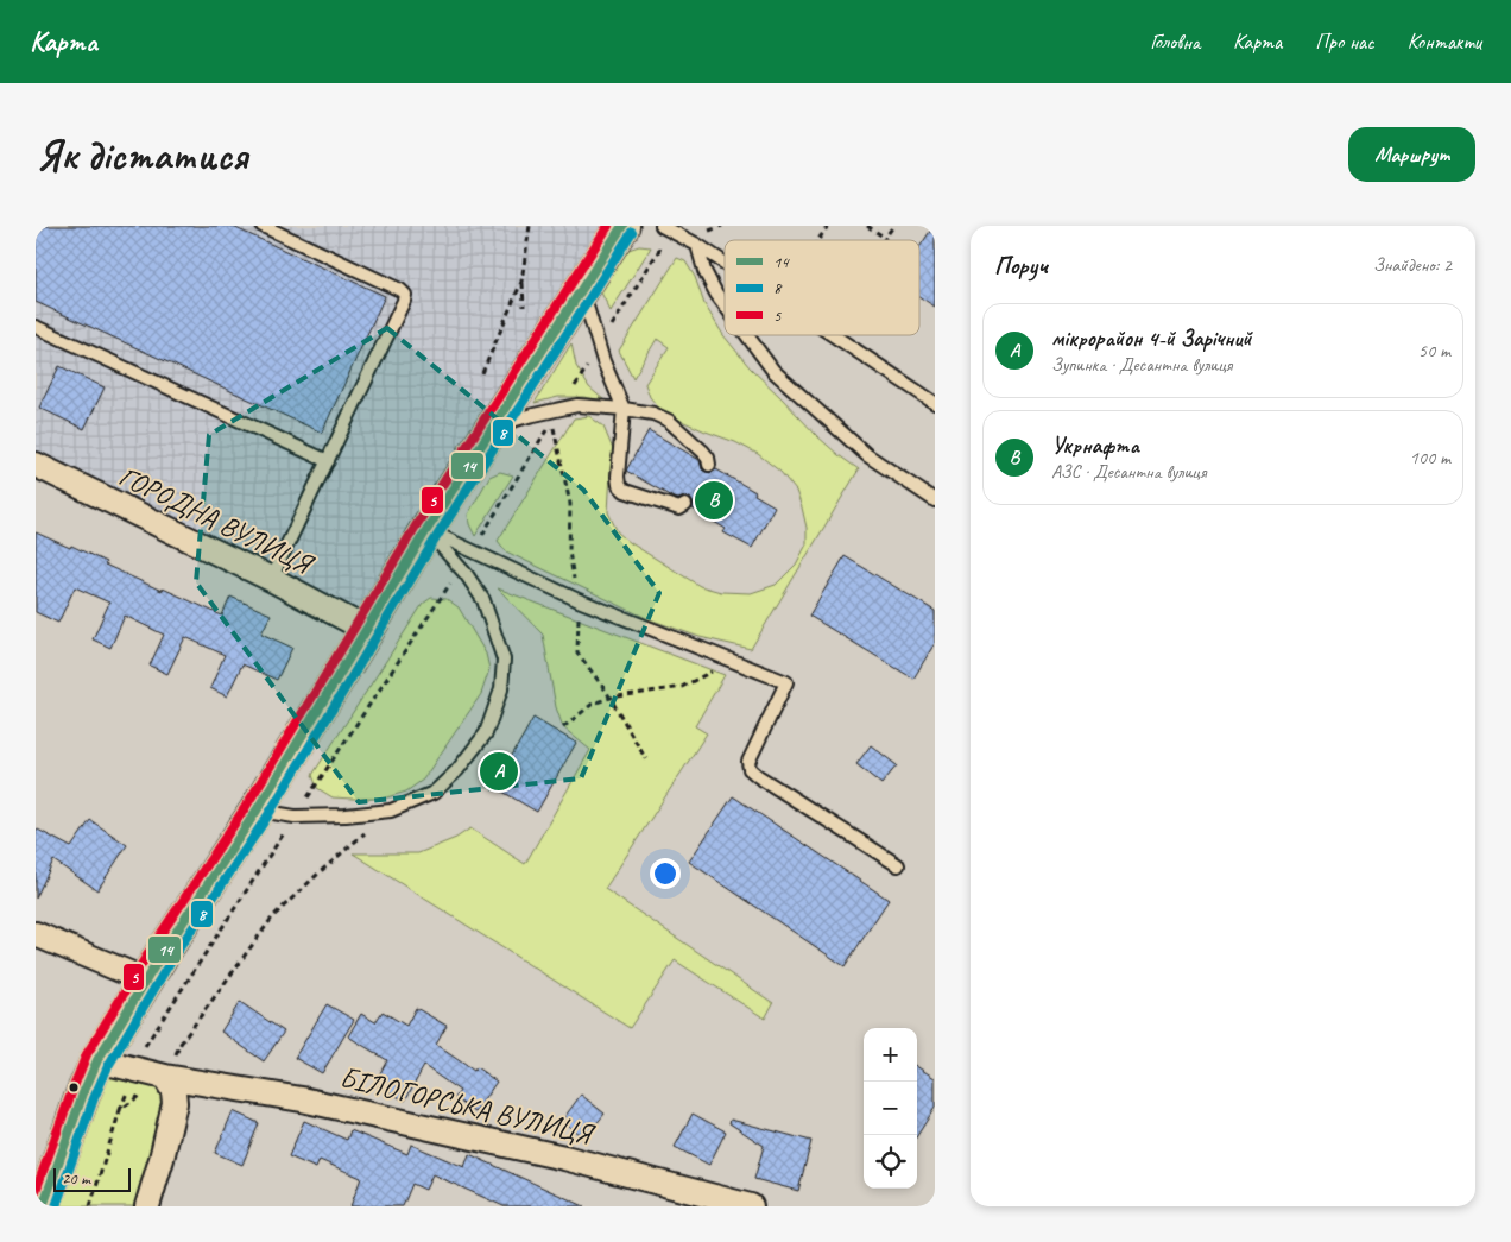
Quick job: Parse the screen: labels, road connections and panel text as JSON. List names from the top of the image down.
{
  "streets": {
    "street": ["ГОРОДНА ВУЛИЦЯ", "БІЛОГОРСЬКА ВУЛИЦЯ"]
  },
  "lines": ["transit line 14", "transit line 5", "transit line 8"],
  "legend": ["14", "8", "5"],
  "scale_bar": "20 m",
  "page": {
    "header": "Карта",
    "nav": [
      "Головна",
      "Карта",
      "Про нас",
      "Контакти"
    ],
    "buttons": "Маршрут",
    "title": "Як дістатися",
    "heading": ["Поруч", "Знайдено: 2"],
    "list": [
      {
        "mark": "A",
        "name": "мікрорайон 4-й Зарічний",
        "note": "Зупинка · Десантна вулиця",
        "value": "50 m"
      },
      {
        "mark": "B",
        "name": "Укрнафта",
        "note": "АЗС · Десантна вулиця",
        "value": "100 m"
      }
    ],
    "pins": ["B", "A"],
    "map_buttons": ["+", "−"],
    "scale": "20 m"
  }
}
